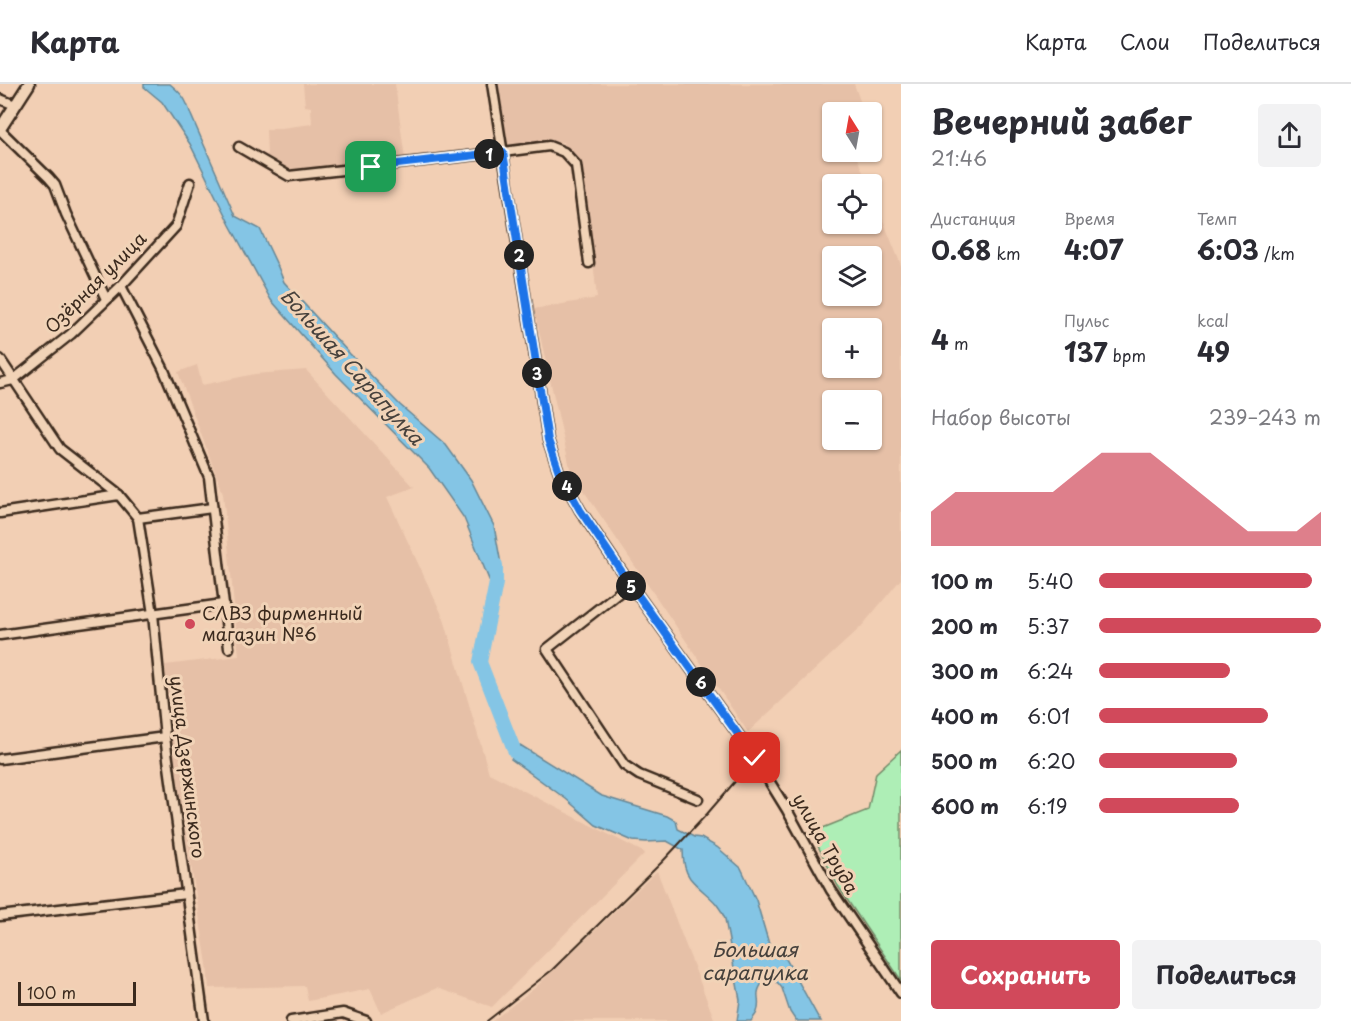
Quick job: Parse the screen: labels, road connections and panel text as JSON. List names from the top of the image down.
{
  "streets": {
    "street": ["Озёрная улица", "улица Дзержинского", "улица Труда"]
  },
  "water": ["Большая Сарапулка", "Большая сарапулка"],
  "places": ["СЛВЗ фирменный магазин №6"],
  "scale_bar": "100 m",
  "north": "top",
  "page": {
    "header": "Карта",
    "nav": ["Карта", "Слои", "Поделиться"],
    "heading": ["Вечерний забег", "21:46"],
    "map_buttons": ["+", "−"],
    "pins": [
      "1",
      "2",
      "3",
      "4",
      "5",
      "6"
    ],
    "stats": [
      ["Дистанция", "0.68 km"],
      ["Время", "4:07"],
      ["Темп", "6:03 /km"],
      ["4 m"],
      ["Пульс", "137 bpm"],
      ["kcal", "49"]
    ],
    "chart": ["Набор высоты", "239–243 m"],
    "list": [
      {
        "name": "100 m",
        "note": "5:40"
      },
      {
        "name": "200 m",
        "note": "5:37"
      },
      {
        "name": "300 m",
        "note": "6:24"
      },
      {
        "name": "400 m",
        "note": "6:01"
      },
      {
        "name": "500 m",
        "note": "6:20"
      },
      {
        "name": "600 m",
        "note": "6:19"
      }
    ],
    "buttons": ["Сохранить", "Поделиться"],
    "scale": "100 m"
  }
}
